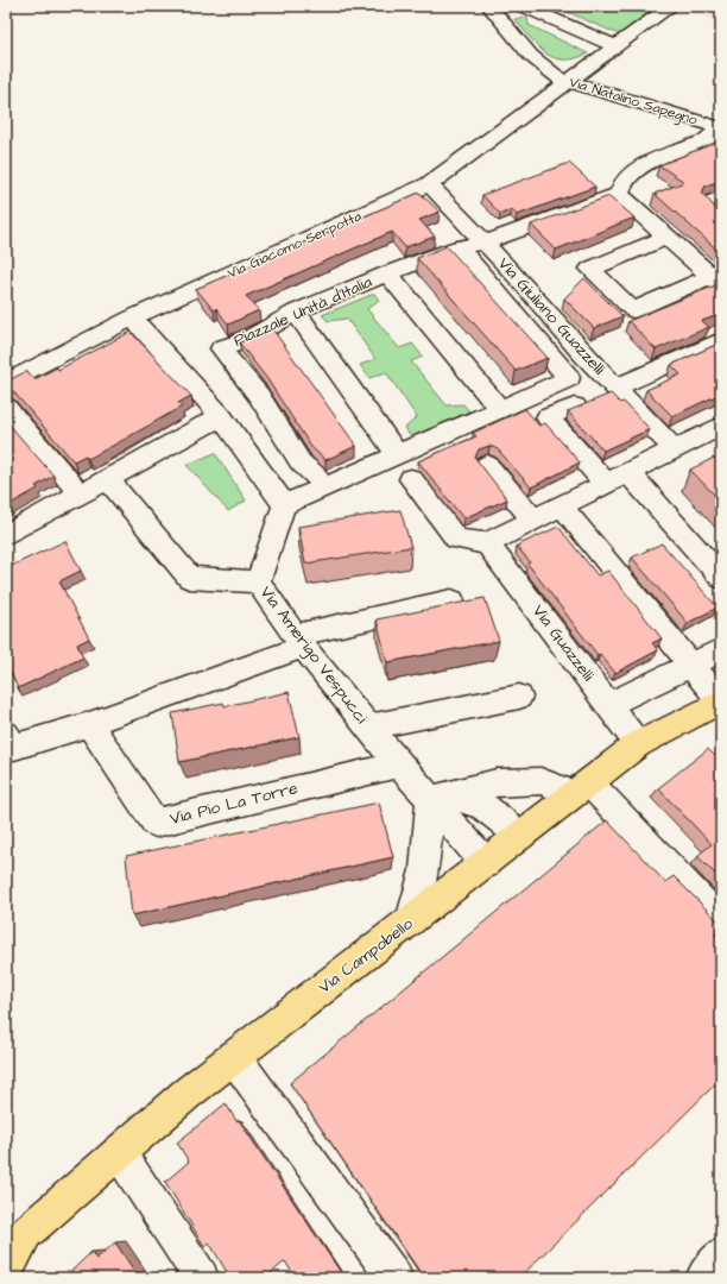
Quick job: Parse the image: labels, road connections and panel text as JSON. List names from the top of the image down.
{
  "streets": {
    "main road": ["Via Campobello"],
    "street": [
      "Via Natalino Sapegno",
      "Via Giacomo Serpotta",
      "Piazzale Unità d'Italia",
      "Via Giuliano Guazzelli",
      "Via Guazzelli",
      "Via Amerigo Vespucci",
      "Via Pio La Torre"
    ]
  },
  "crossings": [
    ["Via Natalino Sapegno", "Via Giacomo Serpotta"],
    ["Via Giacomo Serpotta", "Via Giuliano Guazzelli"],
    ["Piazzale Unità d'Italia", "Via Giuliano Guazzelli"],
    ["Via Guazzelli", "Via Campobello"],
    ["Via Amerigo Vespucci", "Via Pio La Torre"],
    ["Via Amerigo Vespucci", "Via Campobello"]
  ]
}
